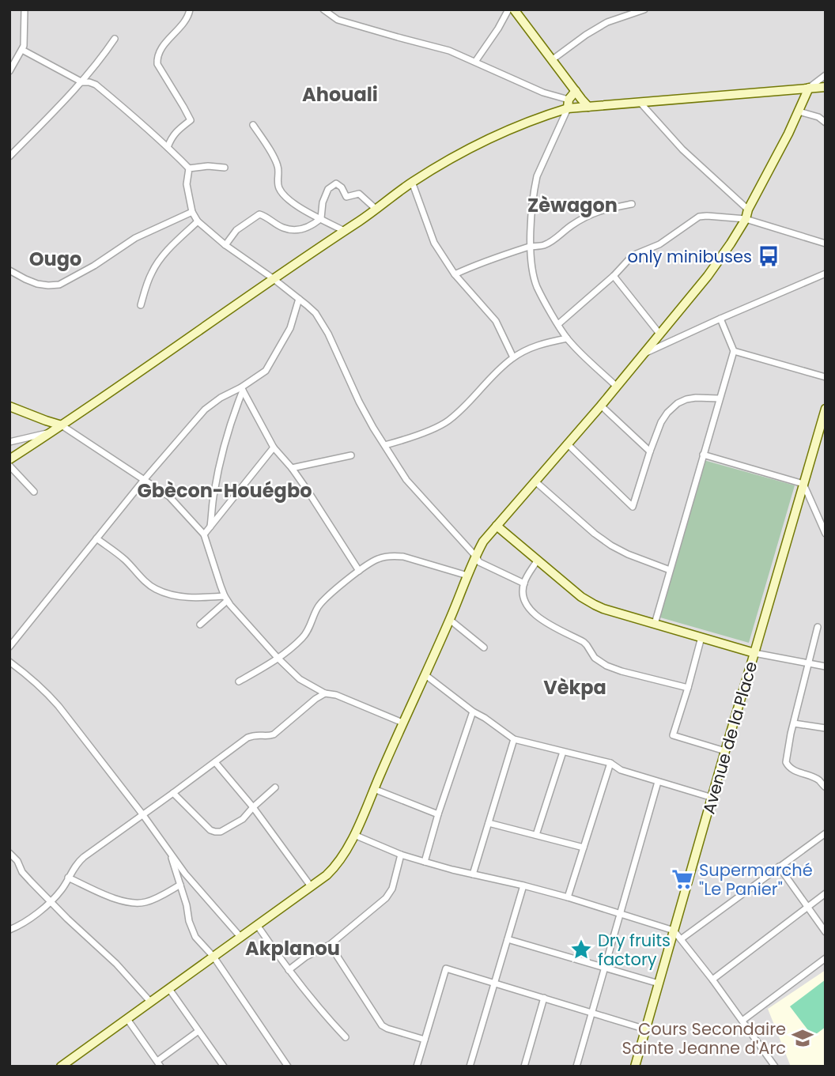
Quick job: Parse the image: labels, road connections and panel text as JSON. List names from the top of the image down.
{
  "streets": {
    "street": ["Avenue de la Place"]
  },
  "districts": [
    "Ahouali",
    "Zèwagon",
    "Ougo",
    "Gbècon-Houégbo",
    "Vèkpa",
    "Akplanou"
  ],
  "places": {
    "bus stop": ["only minibuses"],
    "supermarket": ["Supermarché \"Le Panier\""],
    "place": ["Dry fruits factory"],
    "school or university": ["Cours Secondaire Sainte Jeanne d'Arc"]
  }
}
